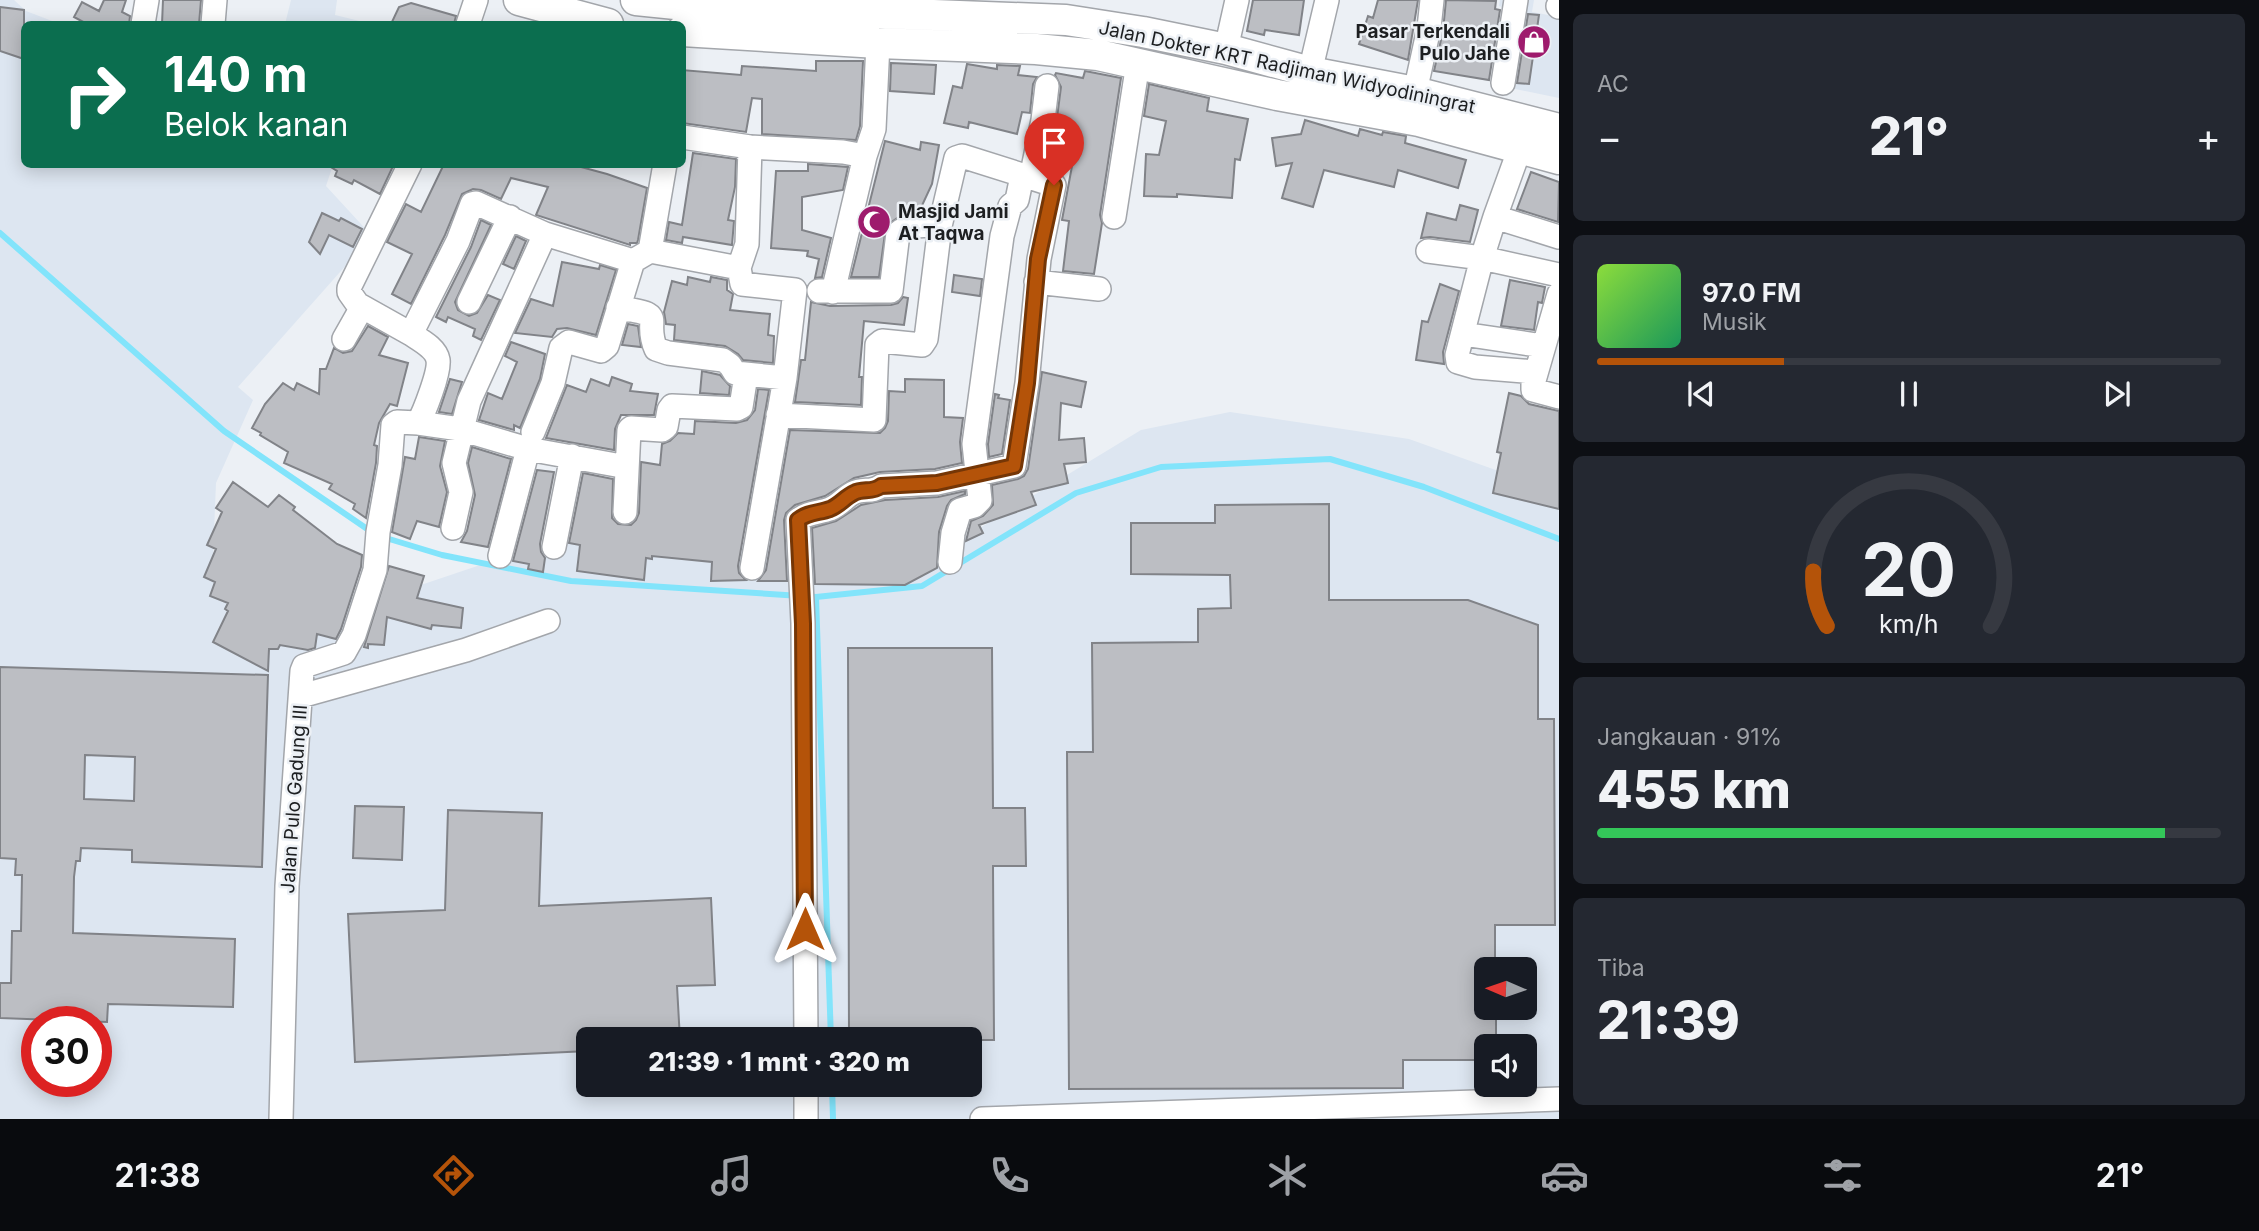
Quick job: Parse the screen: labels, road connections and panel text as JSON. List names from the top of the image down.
{
  "streets": {
    "main road": ["Jalan Dokter KRT Radjiman Widyodiningrat"],
    "street": ["Jalan Pulo Gadung III"]
  },
  "places": {
    "shop": ["Pasar Terkendali Pulo Jahe"],
    "mosque": ["Masjid Jami At Taqwa"]
  },
  "north": "left",
  "page": {
    "tile": [
      "AC",
      ["Jangkauan · 91%", "455 km"],
      ["Tiba", "21:39"]
    ],
    "turn": ["140 m", "Belok kanan"],
    "heat": ["−", "21°", "+"],
    "song": ["97.0 FM", "Musik"],
    "limit": "30",
    "trip": "21:39 · 1 mnt · 320 m",
    "tabs": ["21:38", "21°"],
    "gauge": ["20", "km/h"]
  }
}
